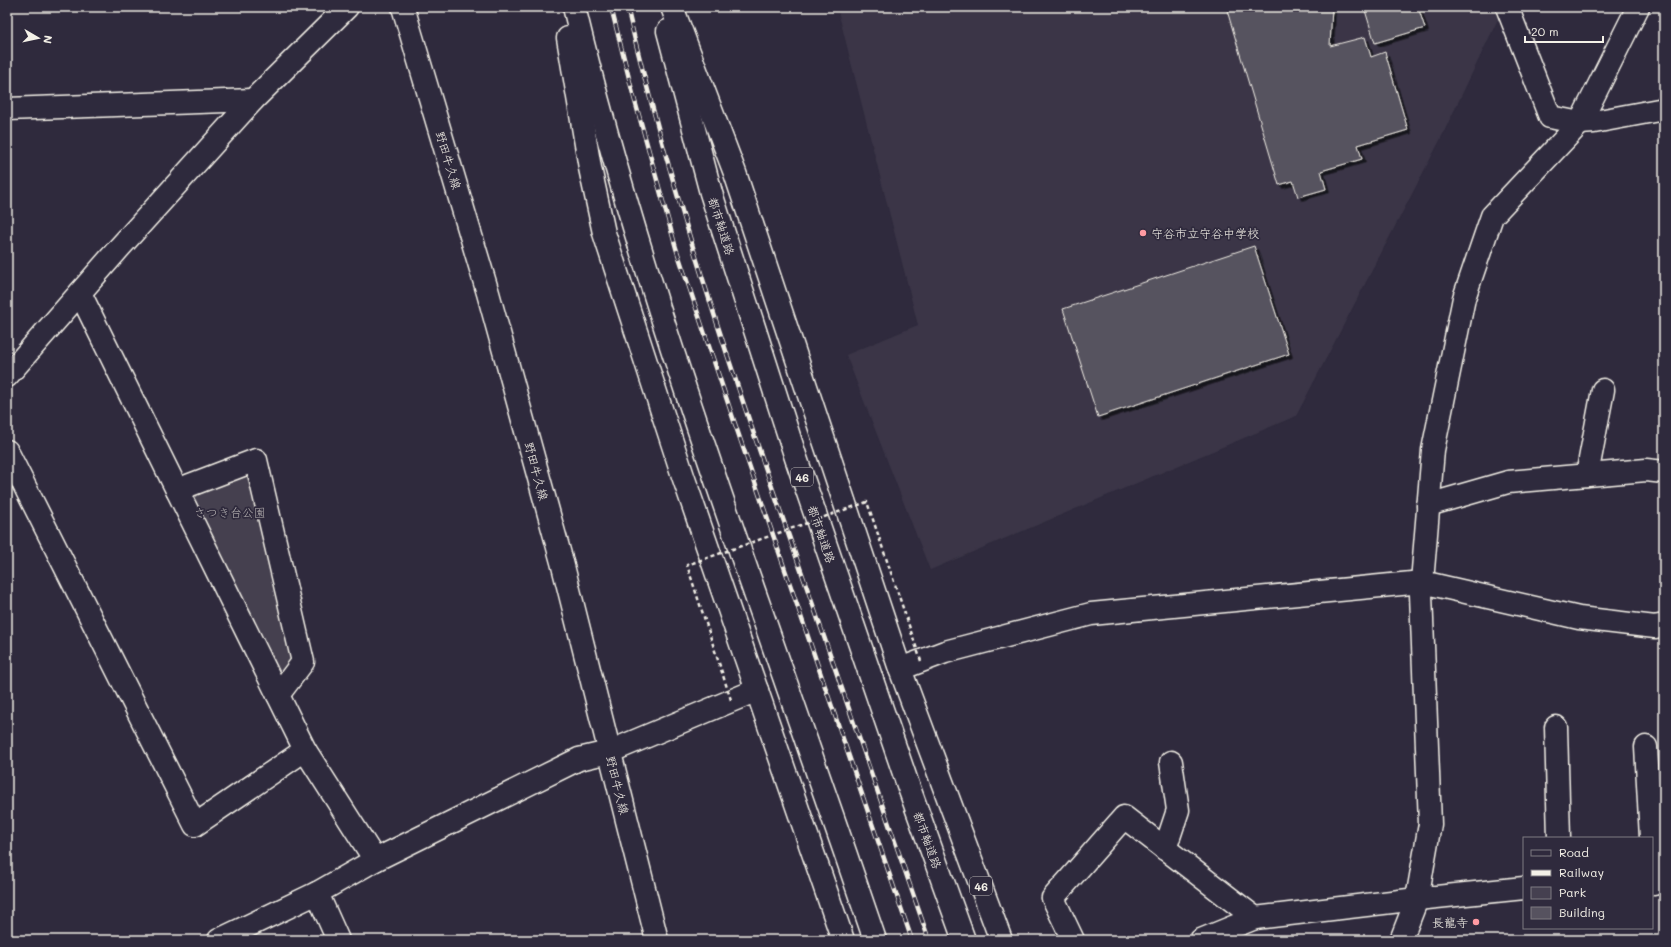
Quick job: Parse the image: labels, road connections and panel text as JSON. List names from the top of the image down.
{
  "streets": {
    "street": ["野田牛久線", "都市軸道路", "46"]
  },
  "parks": ["さつき台公園"],
  "places": ["守谷市立守谷中学校", "長龍寺"],
  "legend": [
    "Road",
    "Railway",
    "Park",
    "Building"
  ],
  "scale_bar": "20 m",
  "north": "right"
}
